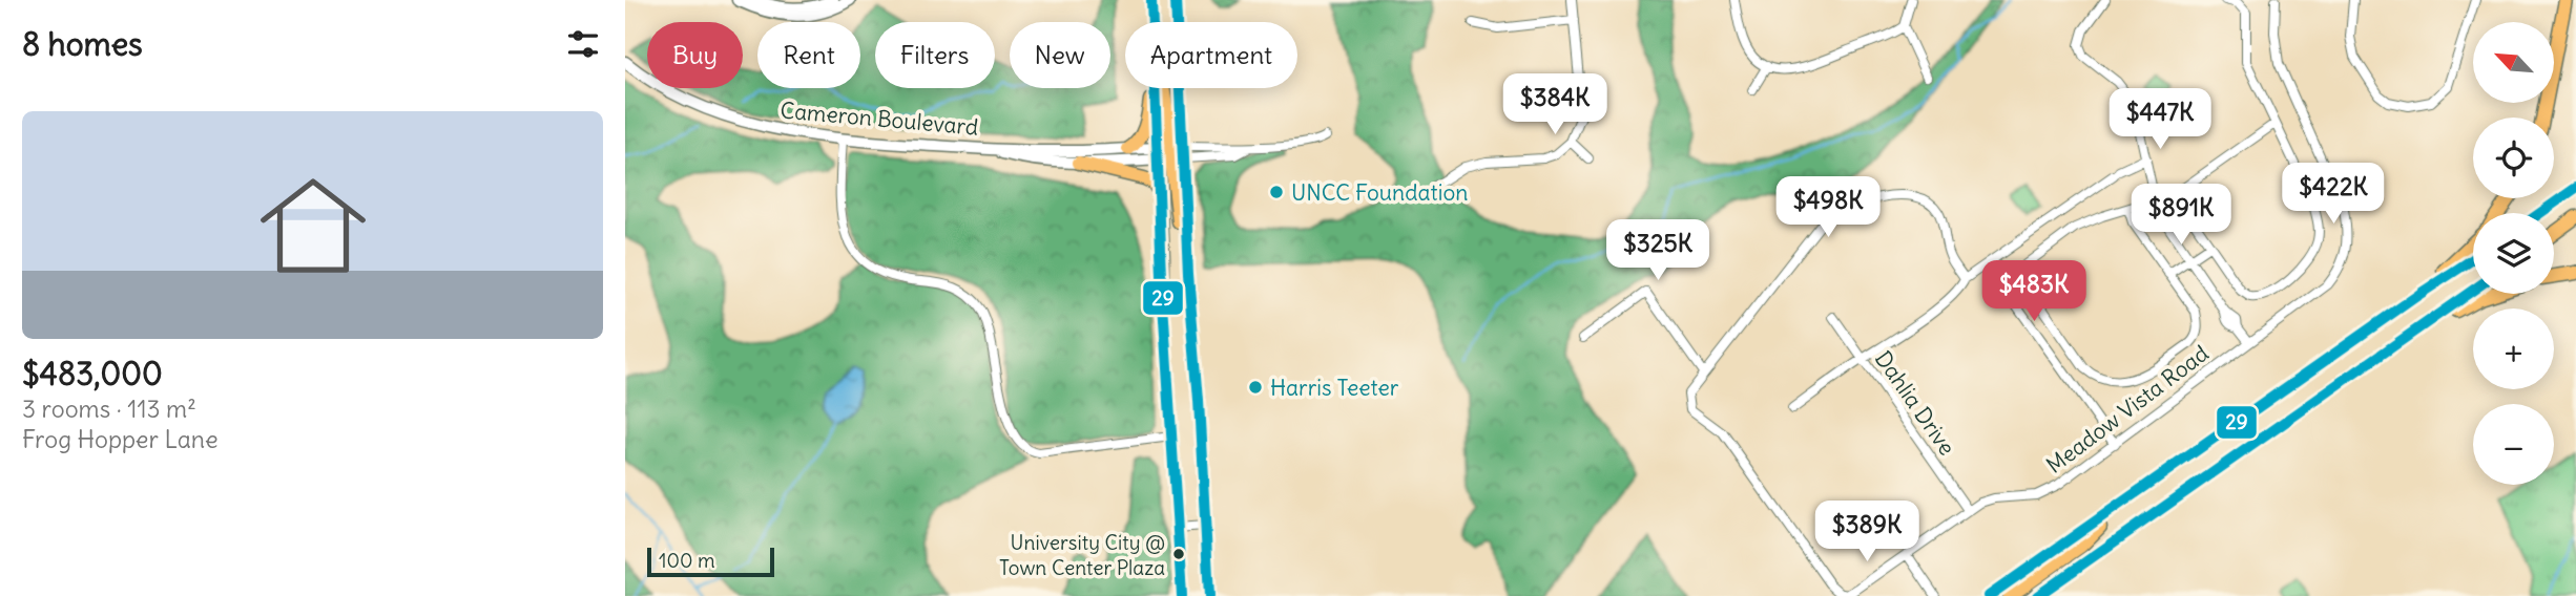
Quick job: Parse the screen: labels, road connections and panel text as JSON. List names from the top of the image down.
{
  "streets": {
    "street": ["Cameron Boulevard", "Dahlia Drive", "Meadow Vista Road"]
  },
  "crossings": [
    ["Dahlia Drive", "Meadow Vista Road"]
  ],
  "places": ["UNCC Foundation", "Harris Teeter", "University City @ Town Center Plaza"],
  "lines": ["transit line 29"],
  "scale_bar": "100 m",
  "north": "top left",
  "page": {
    "heading": "8 homes",
    "map_buttons": ["+", "−"],
    "chip": [
      "Buy",
      "Rent",
      "Filters",
      "New",
      "Apartment"
    ],
    "price": [
      "$384K",
      "$447K",
      "$422K",
      "$498K",
      "$891K",
      "$325K",
      "$483K",
      "$389K"
    ],
    "list": [
      {
        "name": "$483,000",
        "note": "3 rooms · 113 m² · Frog Hopper Lane"
      }
    ],
    "scale": "100 m"
  }
}
